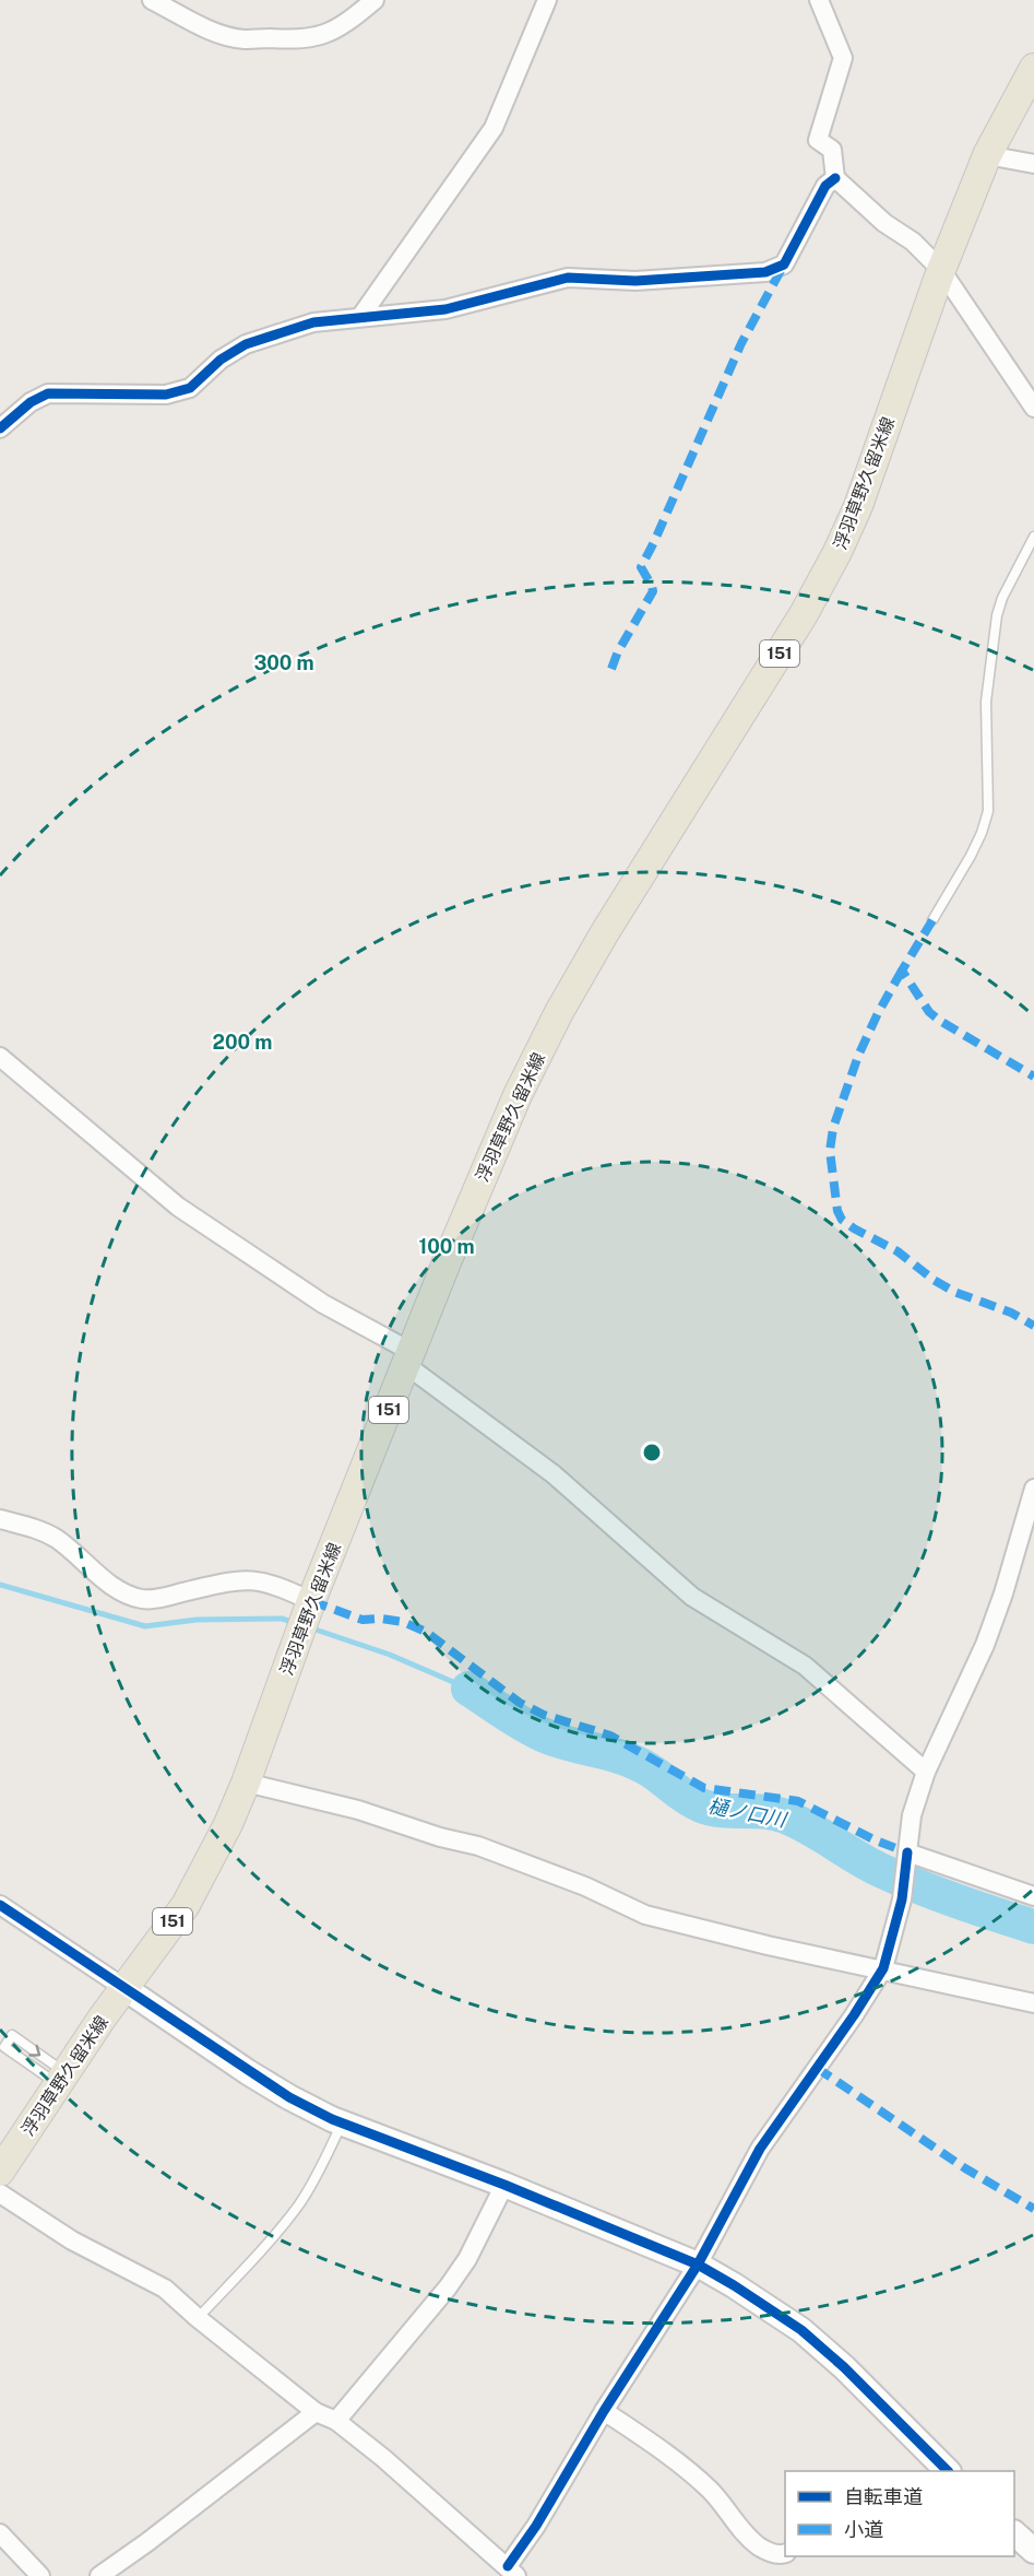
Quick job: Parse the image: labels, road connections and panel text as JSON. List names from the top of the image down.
{
  "streets": {
    "main road": ["浮羽草野久留米線", "151"]
  },
  "water": ["樋ノ口川"],
  "legend": ["自転車道", "小道"],
  "rings": ["300 m", "200 m", "100 m"]
}
